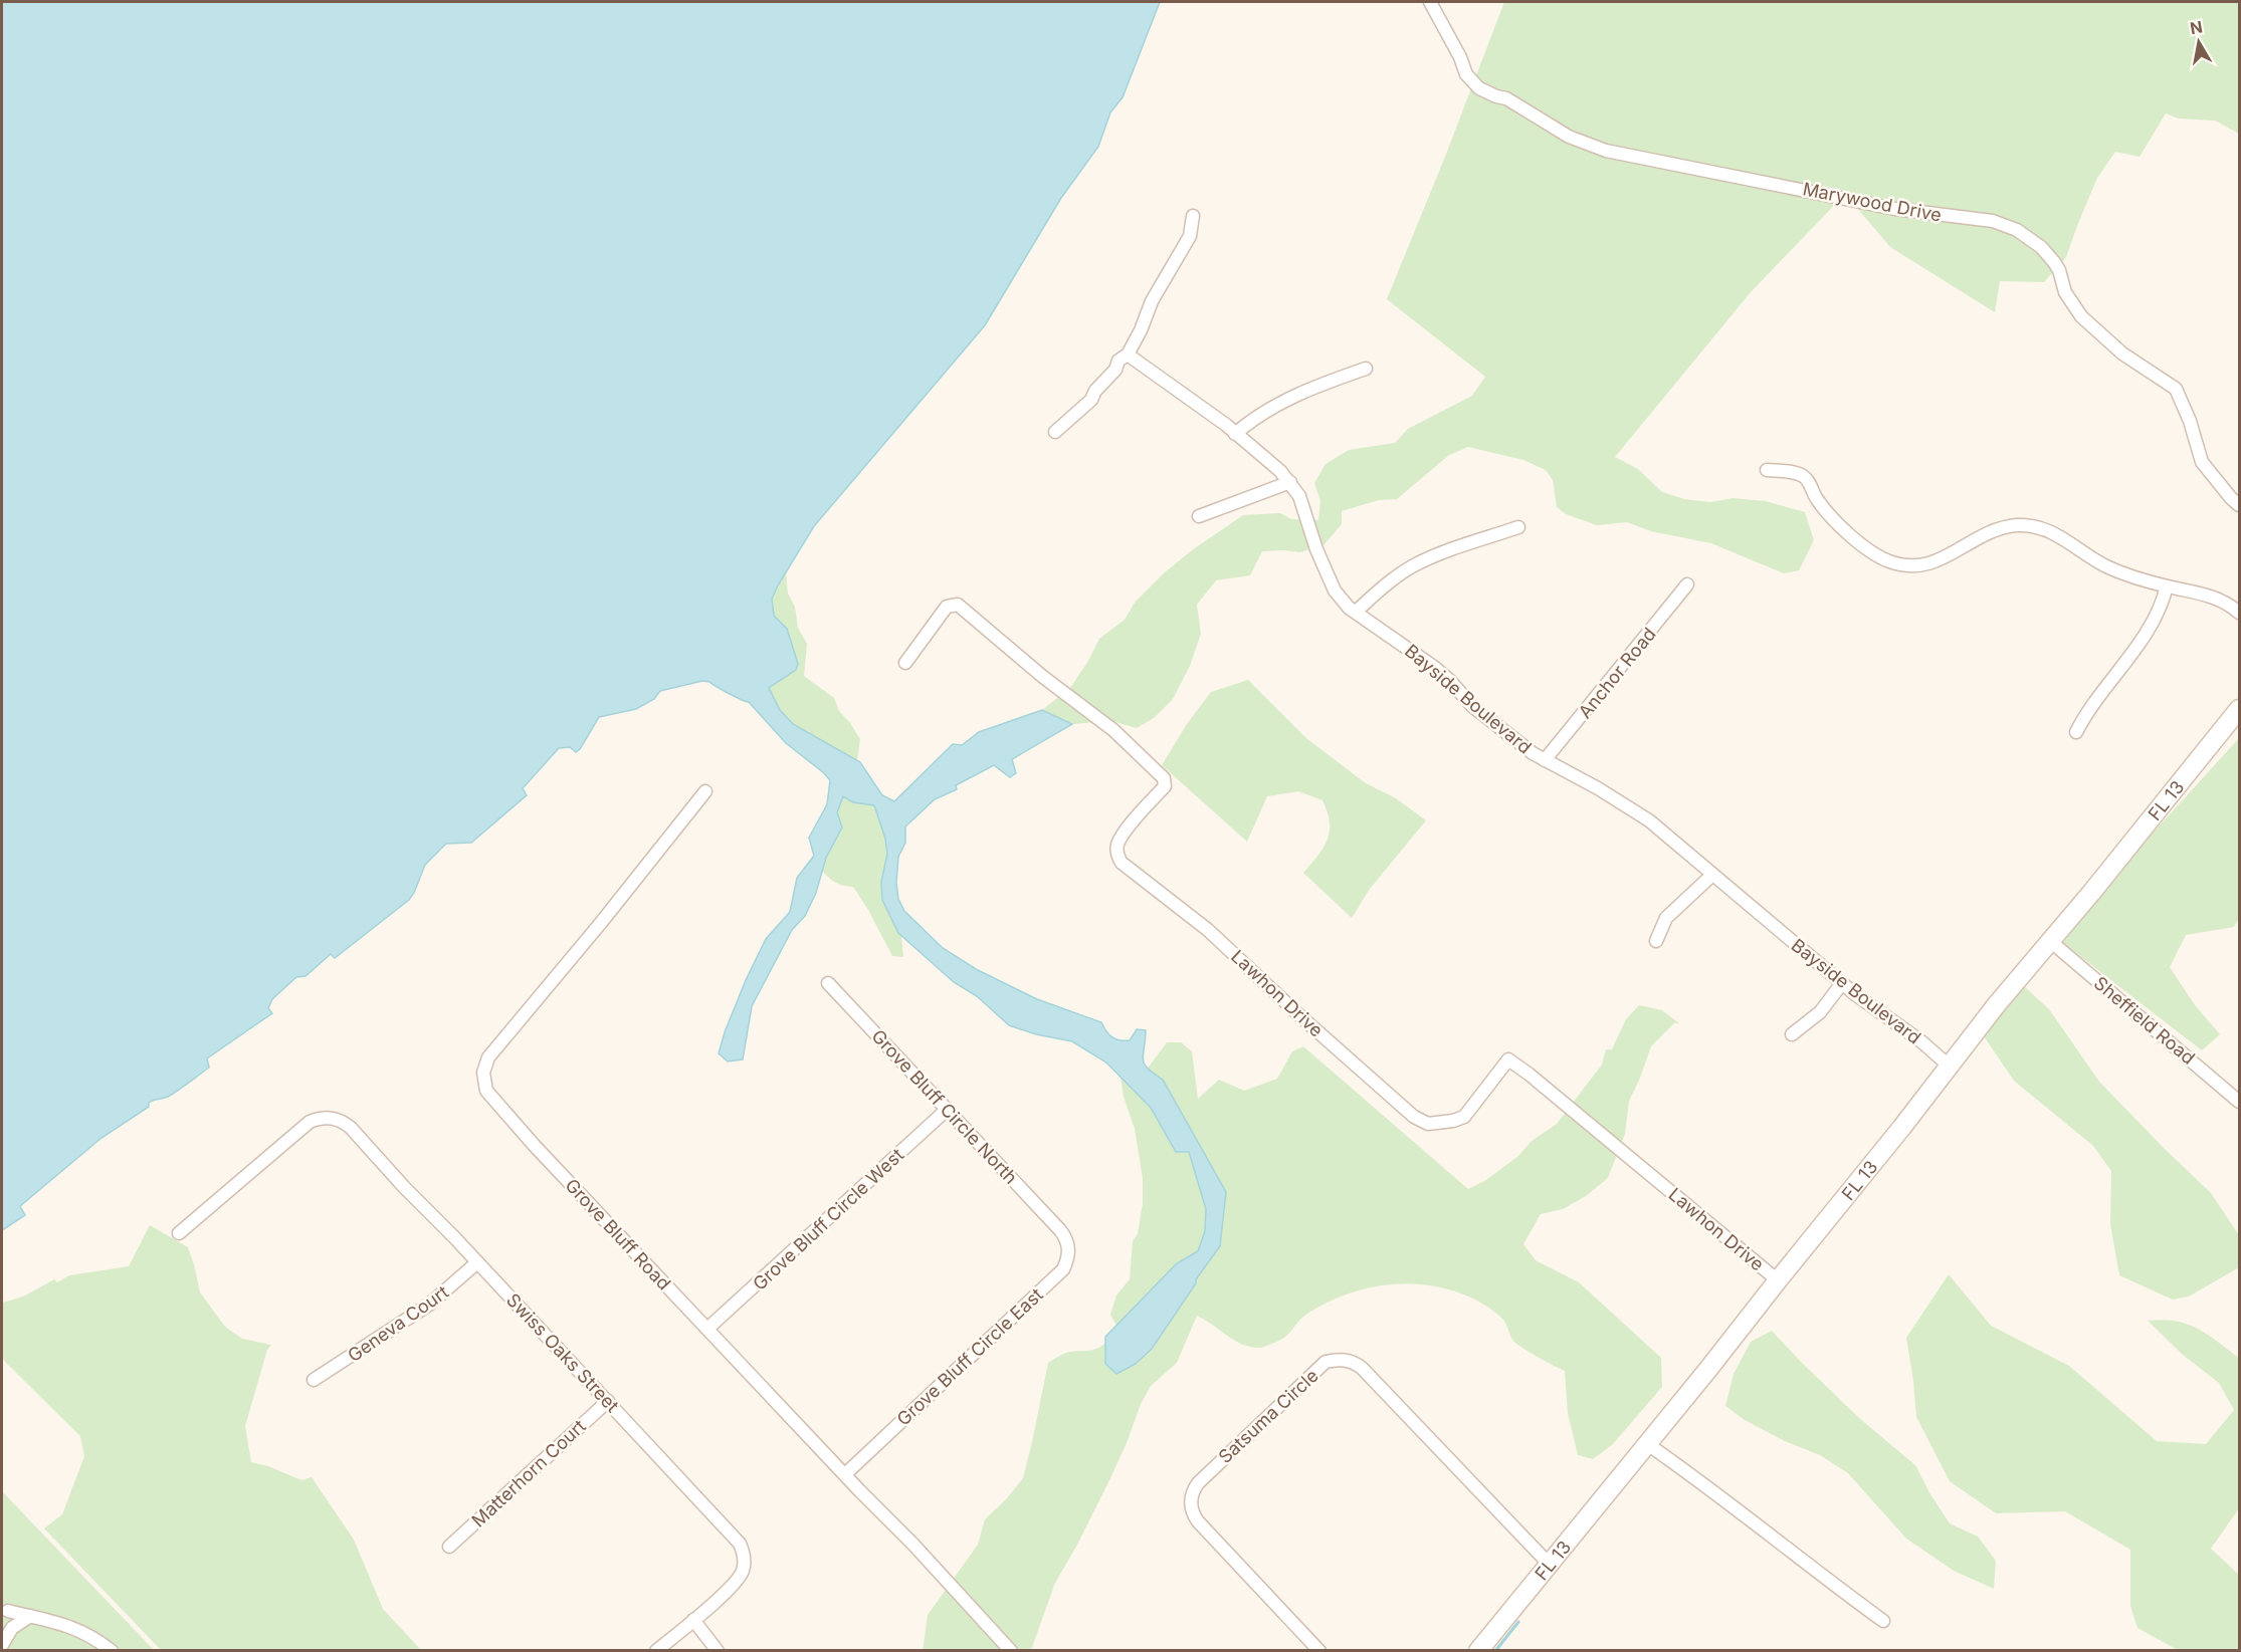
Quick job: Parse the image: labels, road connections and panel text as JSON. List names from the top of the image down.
{
  "streets": {
    "main road": ["FL 13"],
    "street": [
      "Marywood Drive",
      "Anchor Road",
      "Bayside Boulevard",
      "Lawhon Drive",
      "Sheffield Road",
      "Grove Bluff Circle North",
      "Grove Bluff Circle West",
      "Grove Bluff Road",
      "Geneva Court",
      "Swiss Oaks Street",
      "Grove Bluff Circle East",
      "Satsuma Circle",
      "Matterhorn Court"
    ]
  },
  "crossings": [
    ["Anchor Road", "Bayside Boulevard"],
    ["Bayside Boulevard", "FL 13"],
    ["FL 13", "Lawhon Drive"],
    ["FL 13", "Sheffield Road"],
    ["FL 13", "Satsuma Circle"],
    ["Grove Bluff Circle North", "Grove Bluff Circle West"],
    ["Grove Bluff Circle North", "Grove Bluff Circle East"],
    ["Grove Bluff Circle West", "Grove Bluff Road"],
    ["Grove Bluff Road", "Grove Bluff Circle East"],
    ["Geneva Court", "Swiss Oaks Street"],
    ["Swiss Oaks Street", "Matterhorn Court"]
  ],
  "north": "top"
}
